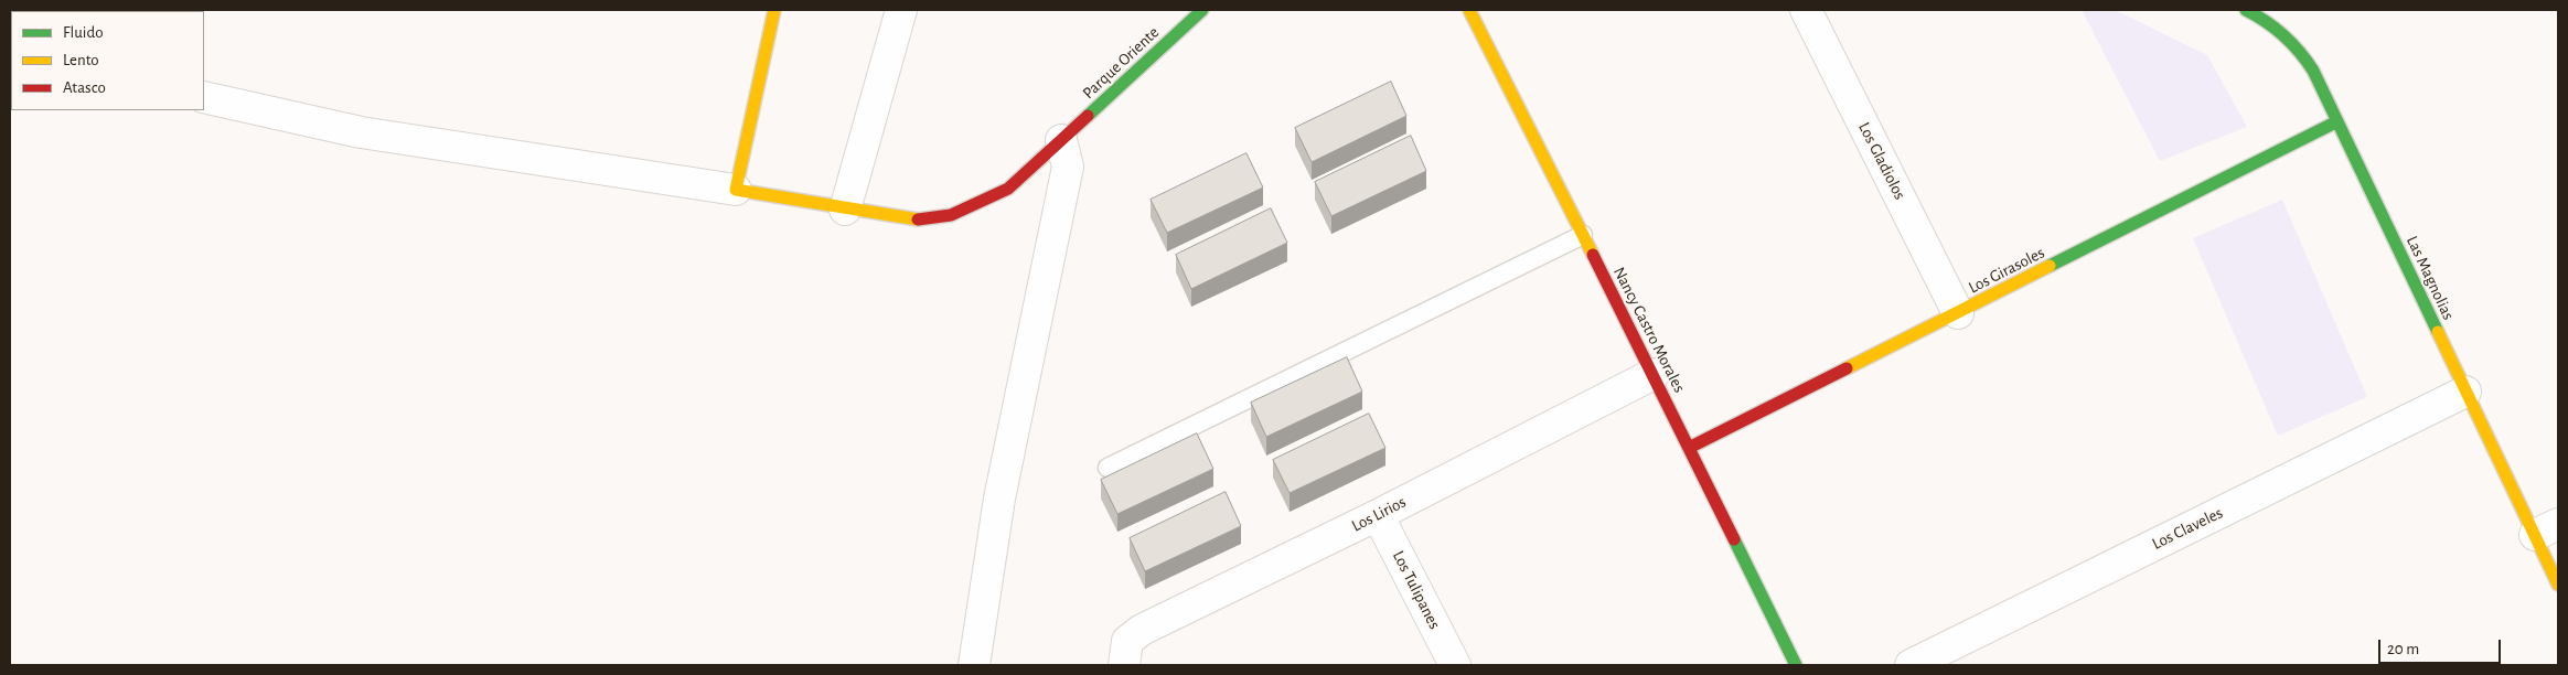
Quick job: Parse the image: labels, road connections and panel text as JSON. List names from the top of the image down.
{
  "streets": {
    "street": [
      "Parque Oriente",
      "Los Gladiolos",
      "Los Girasoles",
      "Las Magnolias",
      "Nancy Castro Morales",
      "Los Lirios",
      "Los Claveles",
      "Los Tulipanes"
    ]
  },
  "crossings": [
    ["Los Gladiolos", "Los Girasoles"],
    ["Los Girasoles", "Las Magnolias"],
    ["Los Girasoles", "Nancy Castro Morales"],
    ["Las Magnolias", "Los Claveles"],
    ["Nancy Castro Morales", "Los Lirios"],
    ["Los Lirios", "Los Tulipanes"]
  ],
  "legend": ["Fluido", "Lento", "Atasco"],
  "scale_bar": "20 m"
}
